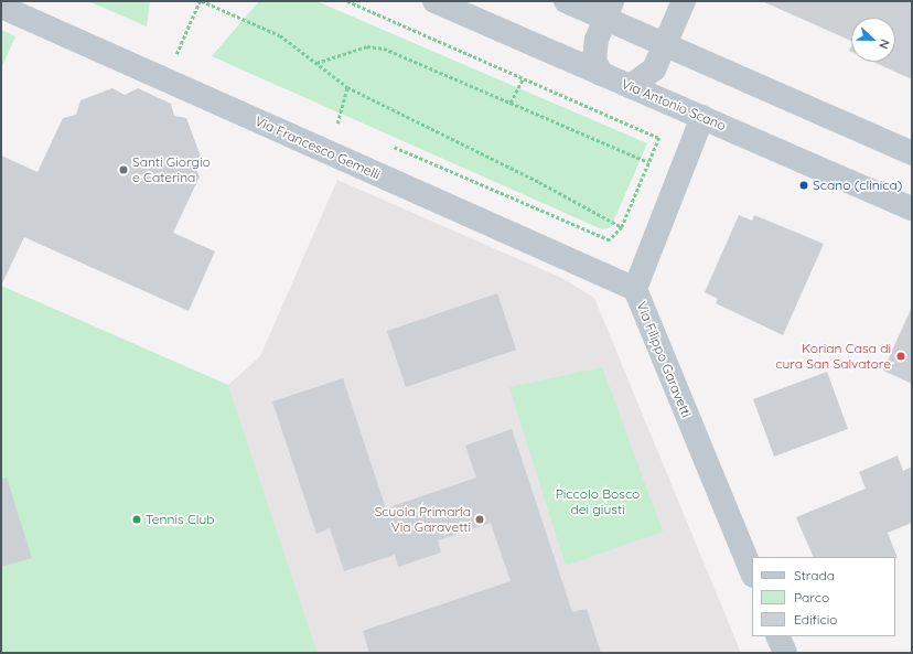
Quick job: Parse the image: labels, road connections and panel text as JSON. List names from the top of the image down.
{
  "streets": {
    "street": ["Via Antonio Scano", "Via Francesco Gemelli", "Via Filippo Garavetti"]
  },
  "crossings": [
    ["Via Antonio Scano", "Via Filippo Garavetti"],
    ["Via Francesco Gemelli", "Via Filippo Garavetti"]
  ],
  "parks": ["Piccolo Bosco dei giusti"],
  "places": [
    "Santi Giorgio e Caterina",
    "Scano (clinica)",
    "Korian Casa di cura San Salvatore",
    "Tennis Club",
    "Scuola Primaria Via Garavetti"
  ],
  "legend": ["Strada", "Parco", "Edificio"],
  "north": "right"
}
